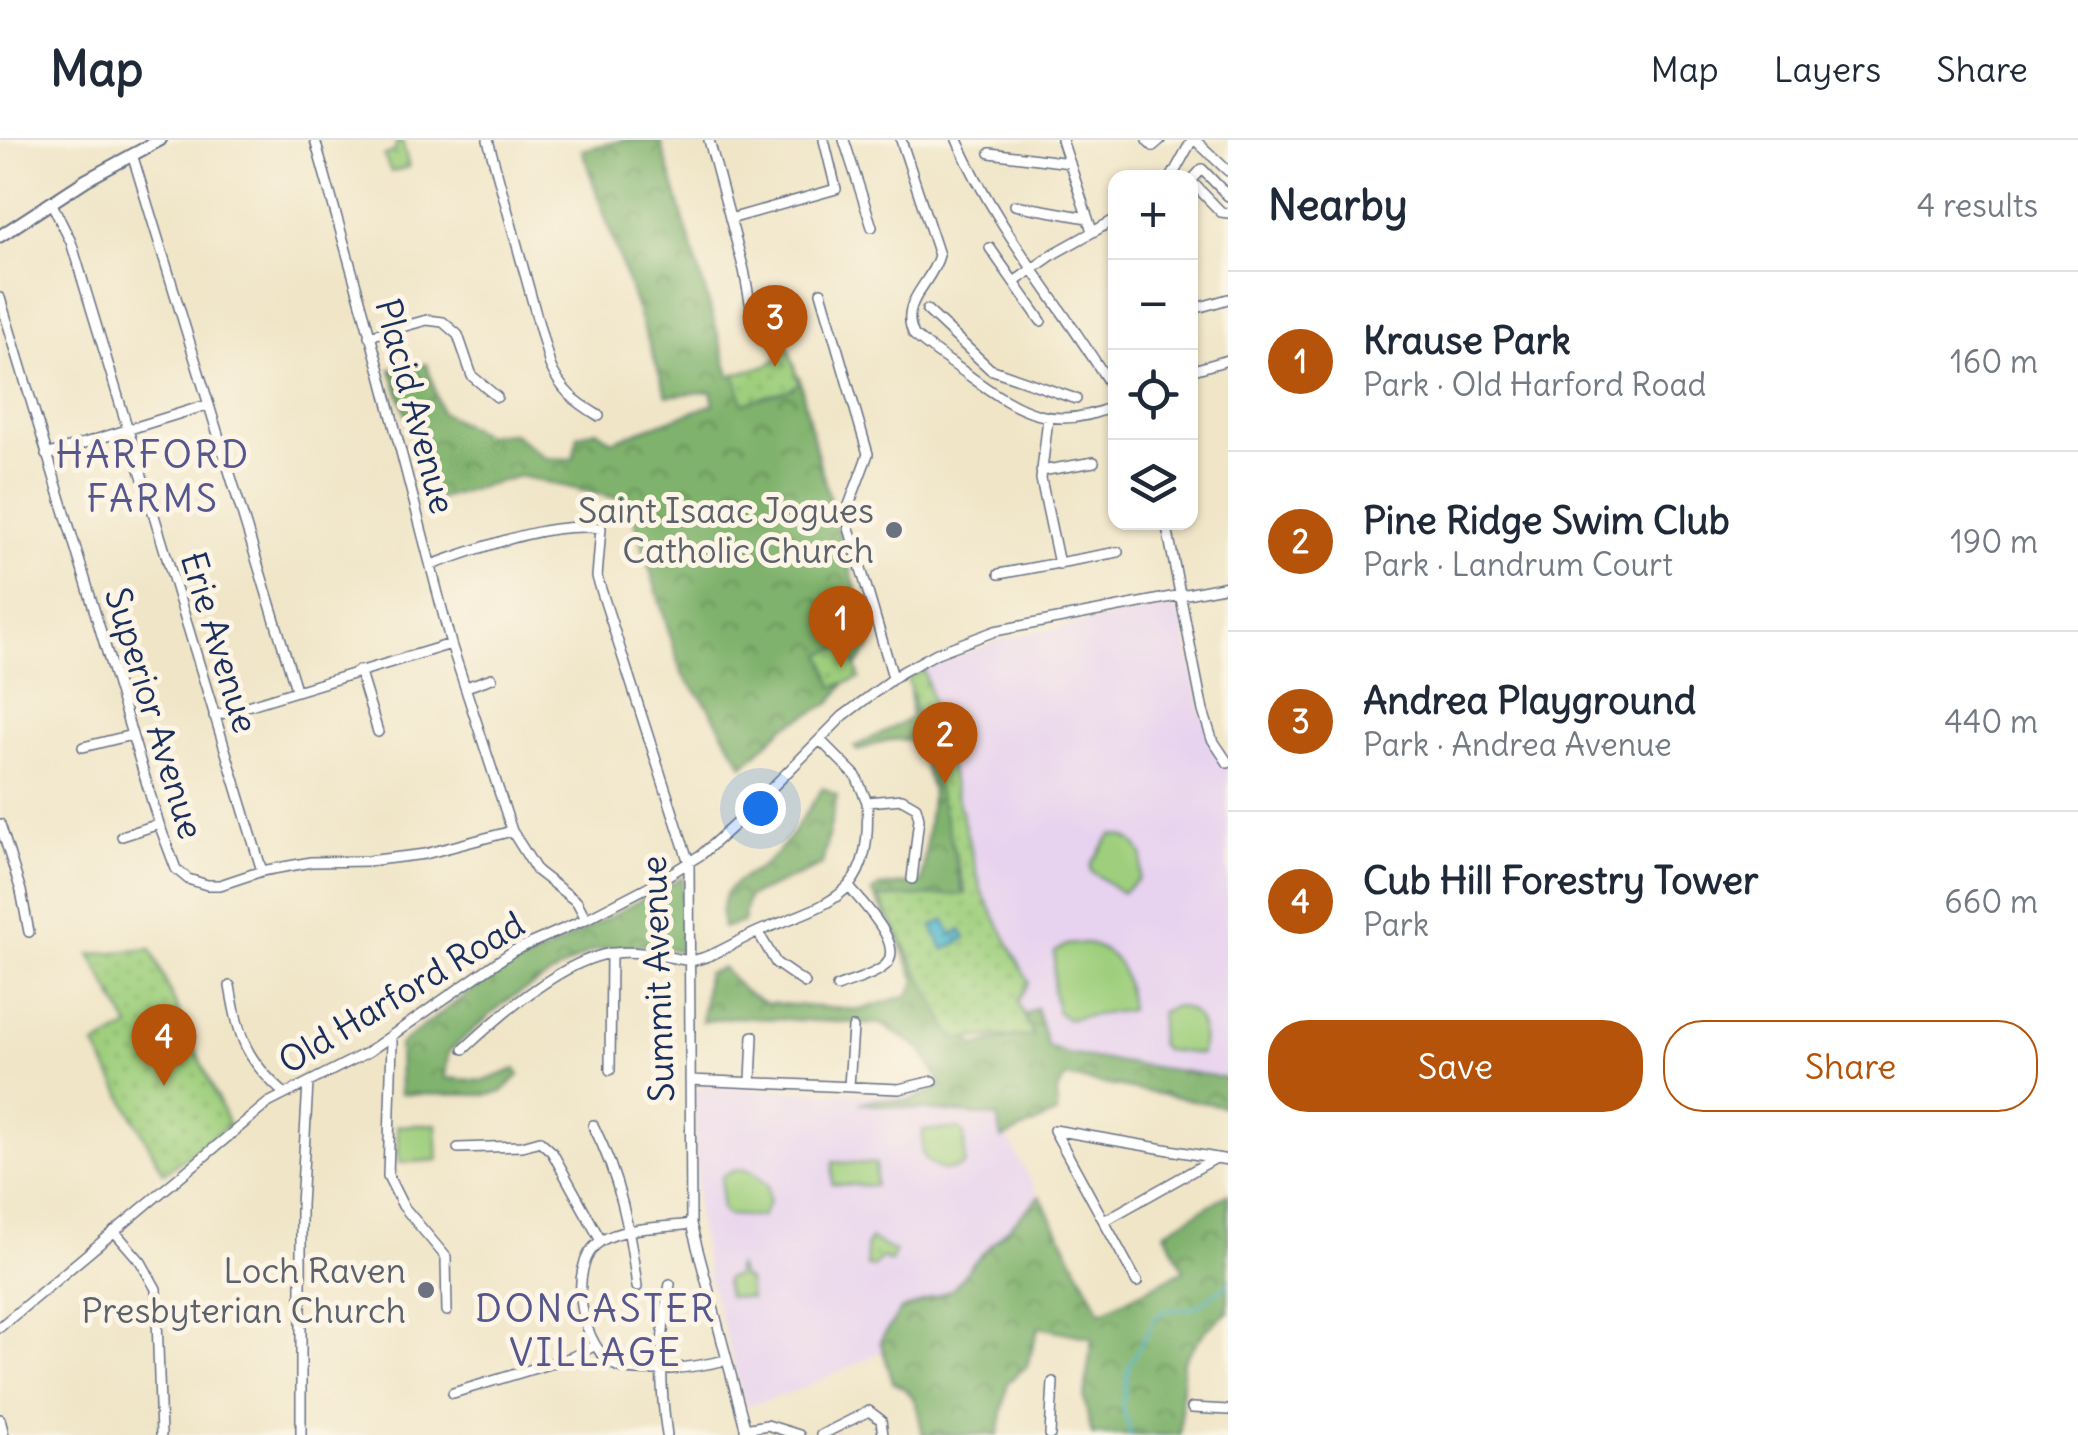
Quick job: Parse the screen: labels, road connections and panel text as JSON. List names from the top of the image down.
{
  "streets": {
    "street": [
      "Placid Avenue",
      "Erie Avenue",
      "Superior Avenue",
      "Summit Avenue",
      "Old Harford Road"
    ]
  },
  "crossings": [
    ["Placid Avenue", "Superior Avenue"],
    ["Placid Avenue", "Summit Avenue"],
    ["Placid Avenue", "Old Harford Road"],
    ["Erie Avenue", "Superior Avenue"],
    ["Summit Avenue", "Old Harford Road"]
  ],
  "districts": ["HARFORD FARMS", "DONCASTER VILLAGE"],
  "places": ["Saint Isaac Jogues Catholic Church", "Loch Raven Presbyterian Church"],
  "page": {
    "header": "Map",
    "nav": ["Map", "Layers", "Share"],
    "heading": ["Nearby", "4 results"],
    "map_buttons": ["+", "−"],
    "list": [
      {
        "mark": "1",
        "name": "Krause Park",
        "note": "Park · Old Harford Road",
        "value": "160 m"
      },
      {
        "mark": "2",
        "name": "Pine Ridge Swim Club",
        "note": "Park · Landrum Court",
        "value": "190 m"
      },
      {
        "mark": "3",
        "name": "Andrea Playground",
        "note": "Park · Andrea Avenue",
        "value": "440 m"
      },
      {
        "mark": "4",
        "name": "Cub Hill Forestry Tower",
        "note": "Park",
        "value": "660 m"
      }
    ],
    "pins": [
      "3",
      "1",
      "2",
      "4"
    ],
    "buttons": ["Save", "Share"]
  }
}
